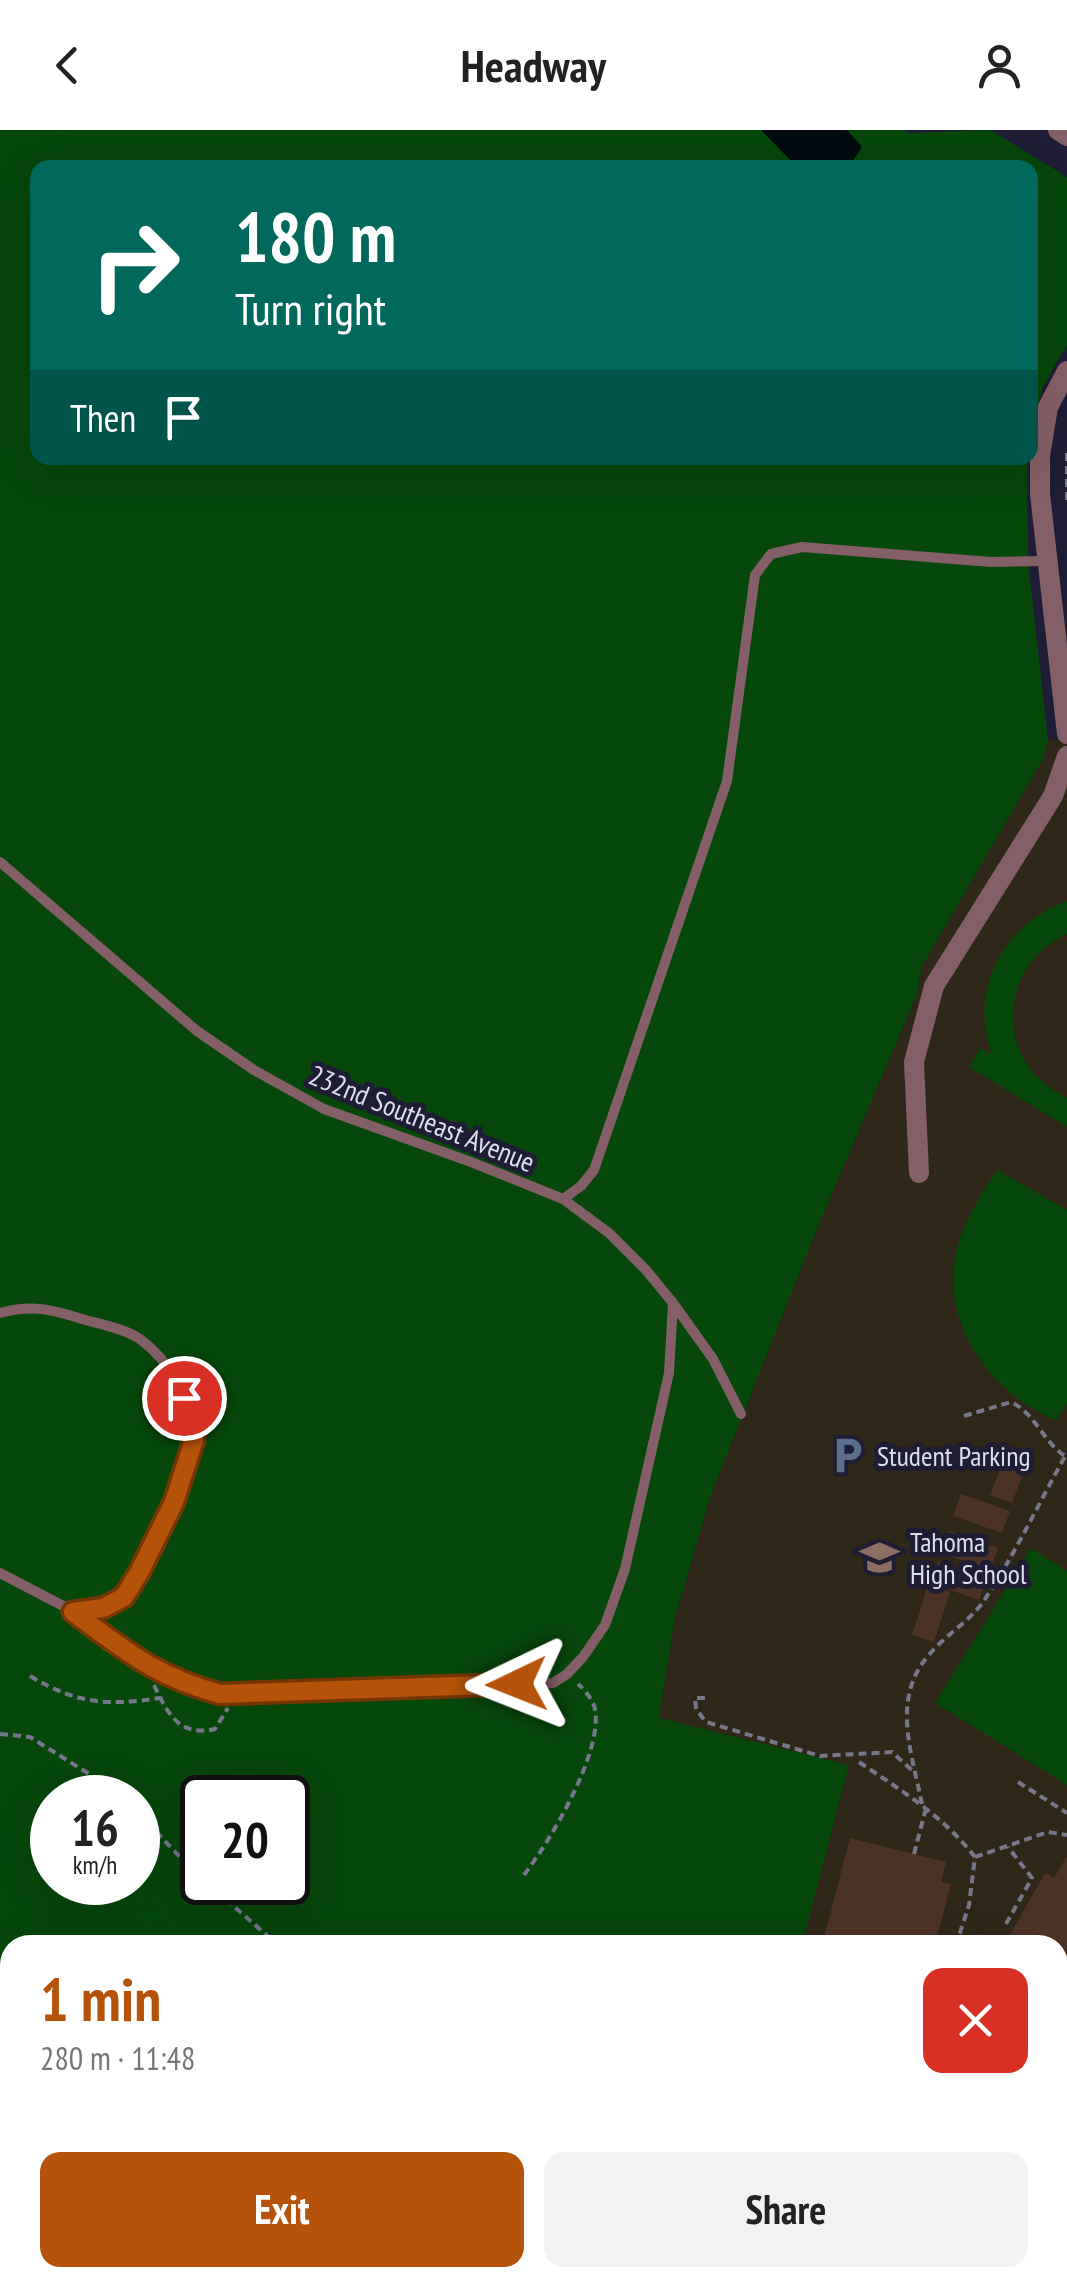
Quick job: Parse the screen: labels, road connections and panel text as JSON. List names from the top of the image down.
{
  "streets": {
    "lane": ["232nd Southeast Avenue"]
  },
  "places": {
    "parking": ["Student Parking"],
    "school or university": ["Tahoma High School"]
  },
  "page": {
    "header": "Headway",
    "turn": ["180 m", "Turn right"],
    "then": "Then",
    "speed": "16 km/h",
    "limit": "20",
    "heading": ["1 min", "280 m · 11:48"],
    "buttons": ["Exit", "Share"]
  }
}
